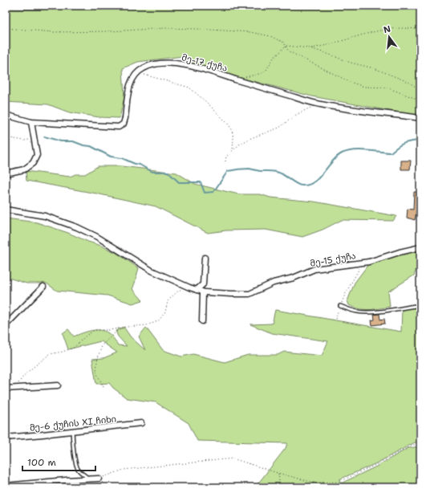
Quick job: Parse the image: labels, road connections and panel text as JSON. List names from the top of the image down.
{
  "streets": {
    "street": ["მე-17 ქუჩა", "მე-15 ქუჩა", "მე-6 ქუჩის XI ჩიხი"]
  },
  "scale_bar": "100 m",
  "north": "top"
}
